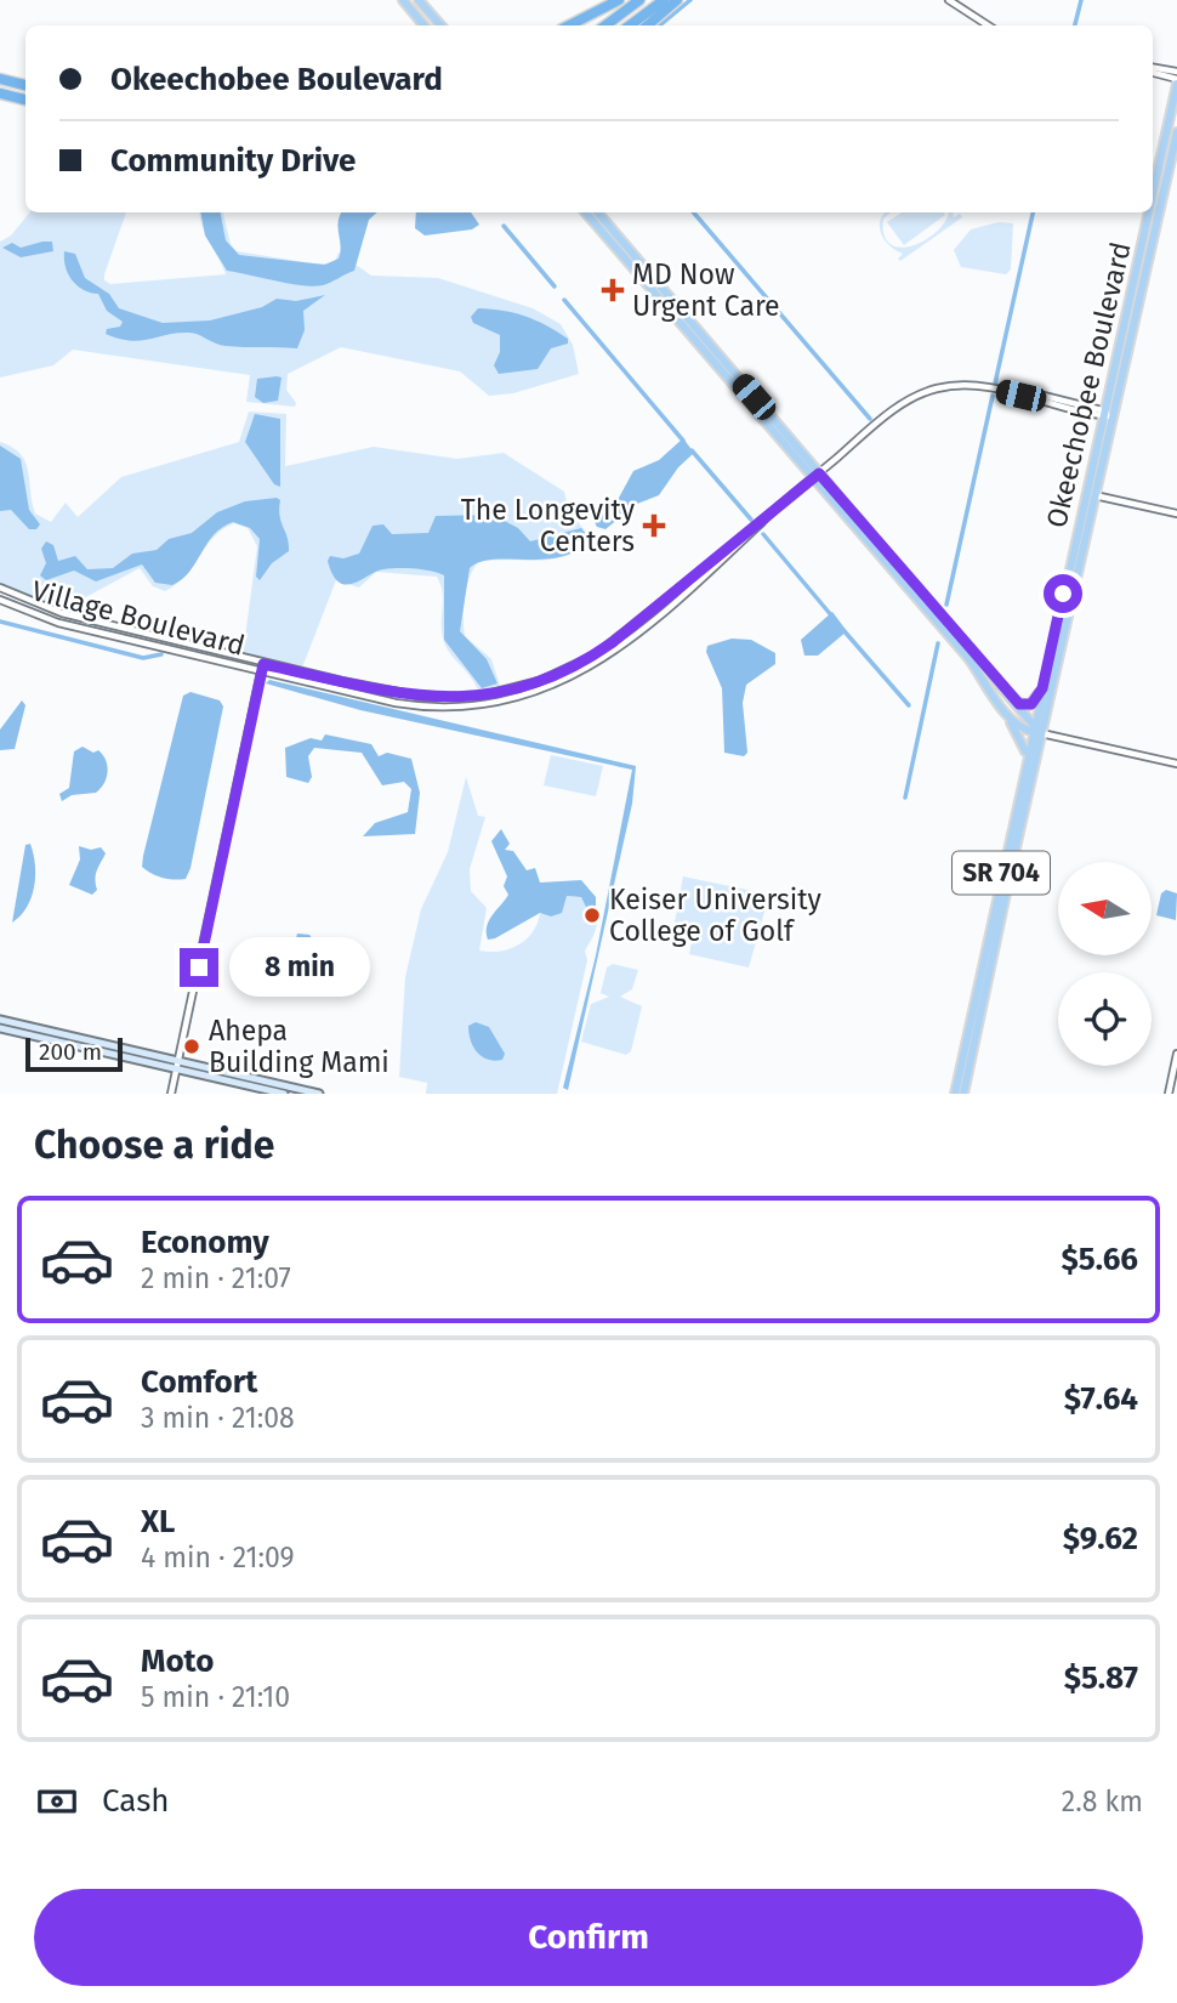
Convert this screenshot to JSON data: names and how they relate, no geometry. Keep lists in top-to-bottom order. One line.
{"streets":{"main road":["Okeechobee Boulevard","SR 704"],"street":["Village Boulevard"]},"places":{"health":["MD Now Urgent Care","The Longevity Centers"],"other":["Keiser University College of Golf","Ahepa Building Mami"]},"scale_bar":"200 m","north":"left","page":{"banner":["Okeechobee Boulevard","Community Drive"],"bubble":"8 min","scale":"200 m","heading":"Choose a ride","list":[{"name":"Economy","note":"2 min · 21:07","value":"$5.66"},{"name":"Comfort","note":"3 min · 21:08","value":"$7.64"},{"name":"XL","note":"4 min · 21:09","value":"$9.62"},{"name":"Moto","note":"5 min · 21:10","value":"$5.87"}],"pay":["Cash","2.8 km"],"buttons":"Confirm"}}
